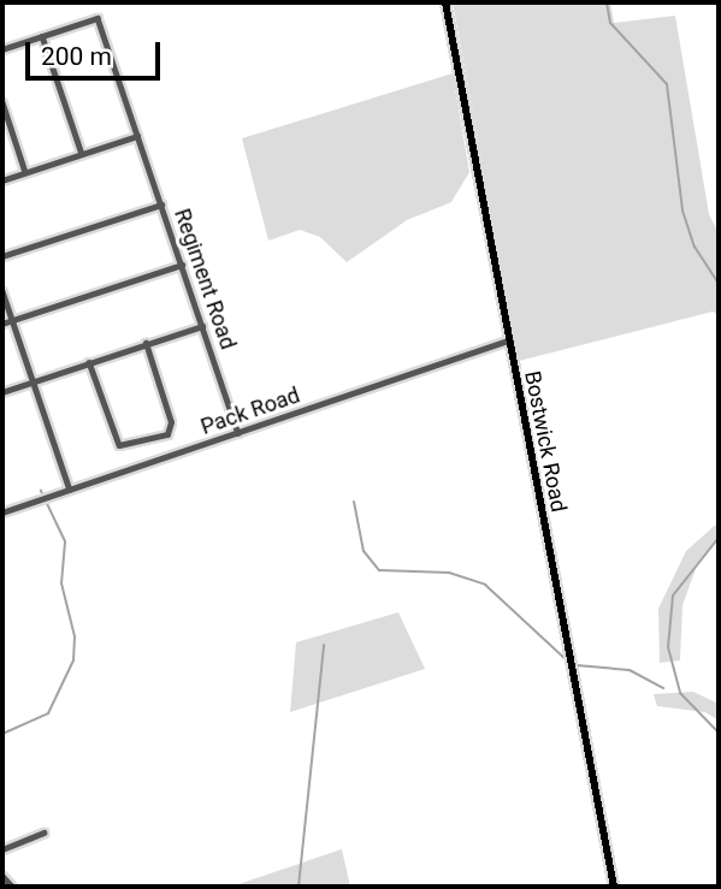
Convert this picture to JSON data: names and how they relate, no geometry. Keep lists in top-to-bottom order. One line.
{"streets":{"main road":["Bostwick Road"],"street":["Regiment Road","Pack Road"]},"crossings":[["Regiment Road","Pack Road"],["Pack Road","Bostwick Road"]],"scale_bar":"200 m"}
